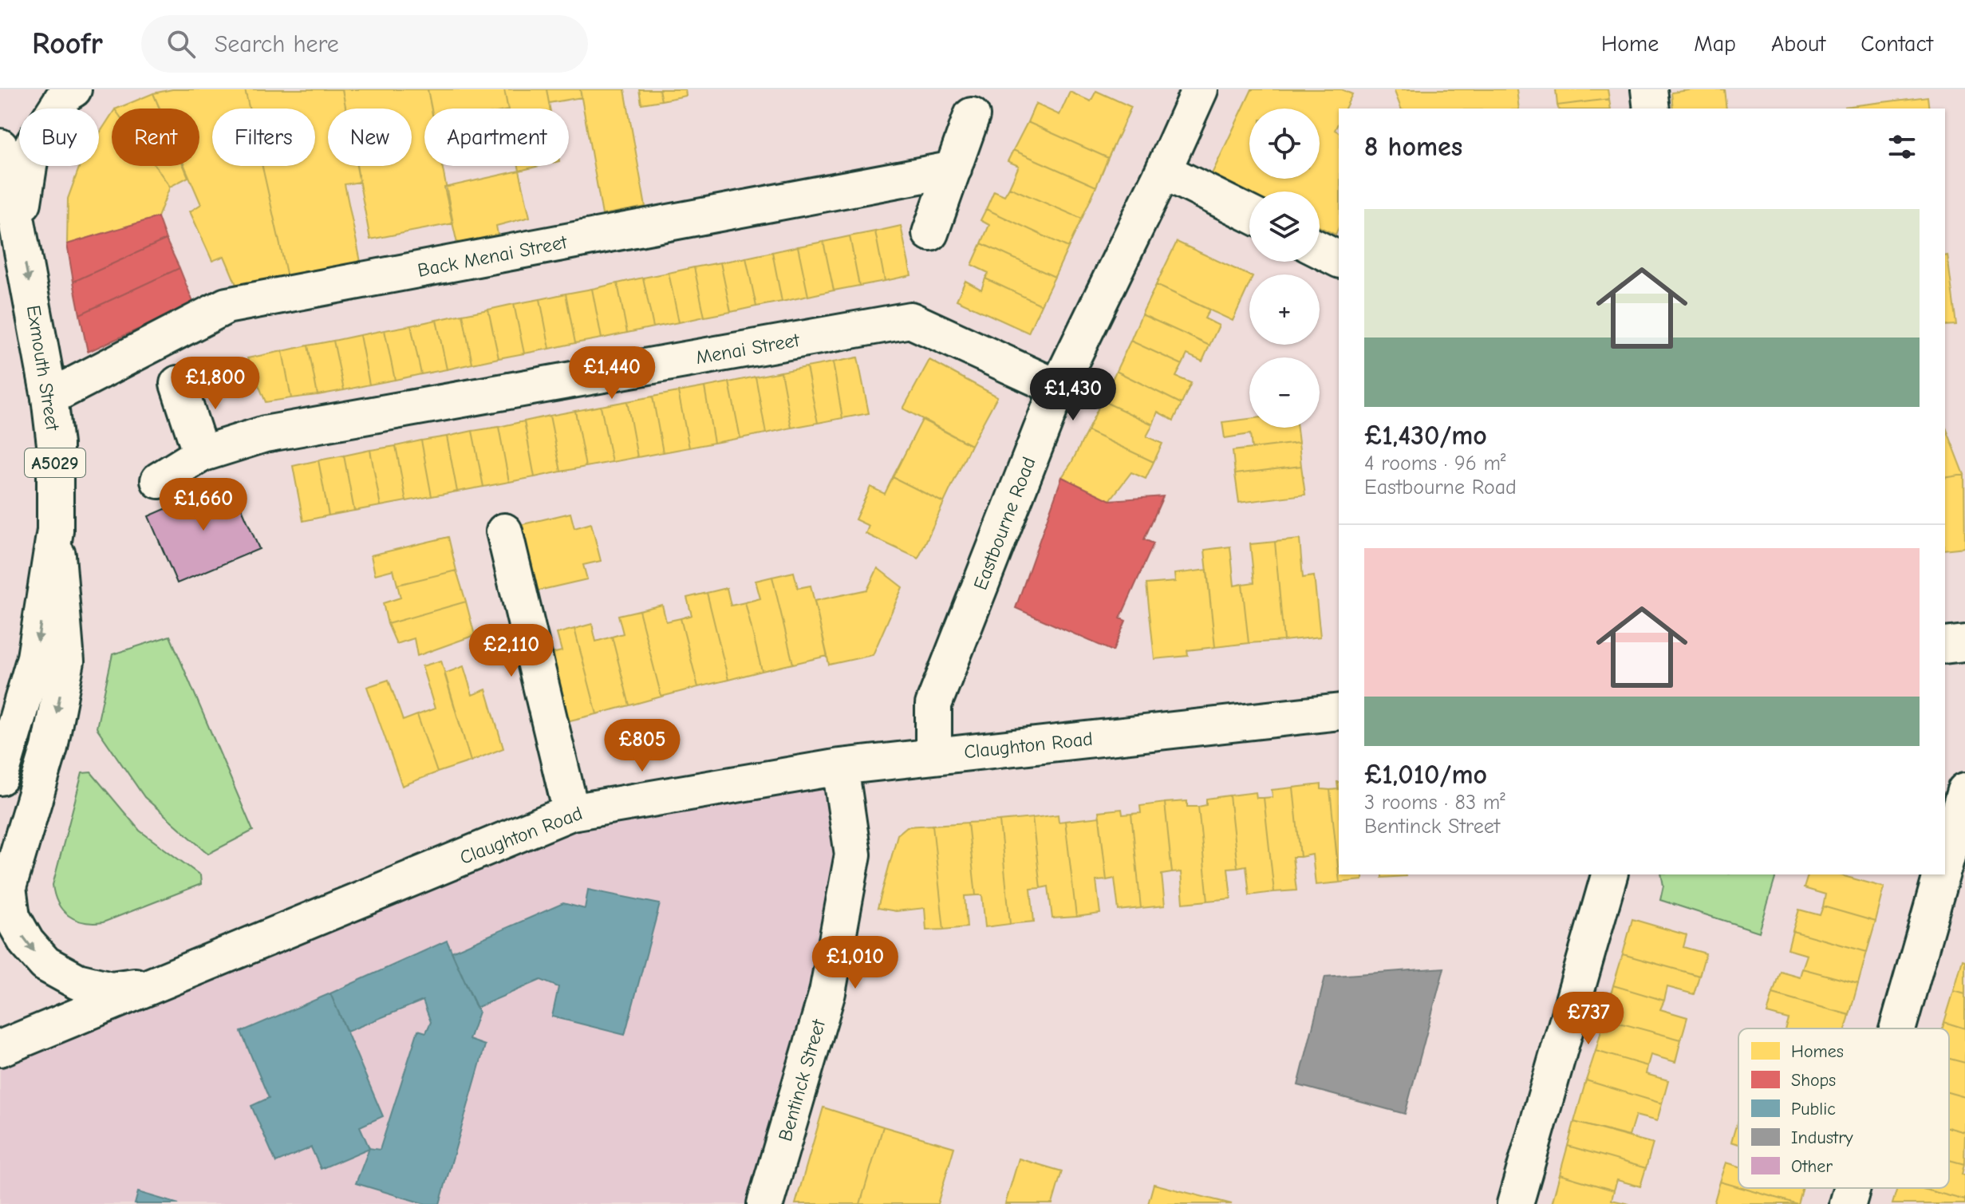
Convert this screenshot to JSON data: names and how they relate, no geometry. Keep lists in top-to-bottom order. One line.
{"streets":{"street":["Back Menai Street","Menai Street","Exmouth Street","A5029","Eastbourne Road","Claughton Road","Bentinck Street"]},"crossings":[["Back Menai Street","Exmouth Street"],["Menai Street","Eastbourne Road"],["Eastbourne Road","Claughton Road"],["Claughton Road","Bentinck Street"]],"one_way":["Exmouth Street"],"legend":["Homes","Shops","Public","Industry","Other"],"page":{"header":"Roofr","search":"Search here","nav":["Home","Map","About","Contact"],"map_buttons":["+","−"],"chip":["Buy","Rent","Filters","New","Apartment"],"heading":"8 homes","list":[{"name":"£1,430/mo","note":"4 rooms · 96 m² · Eastbourne Road"},{"name":"£1,010/mo","note":"3 rooms · 83 m² · Bentinck Street"}],"price":["£1,440","£1,800","£1,430","£1,660","£2,110","£805","£1,010","£737"]}}
